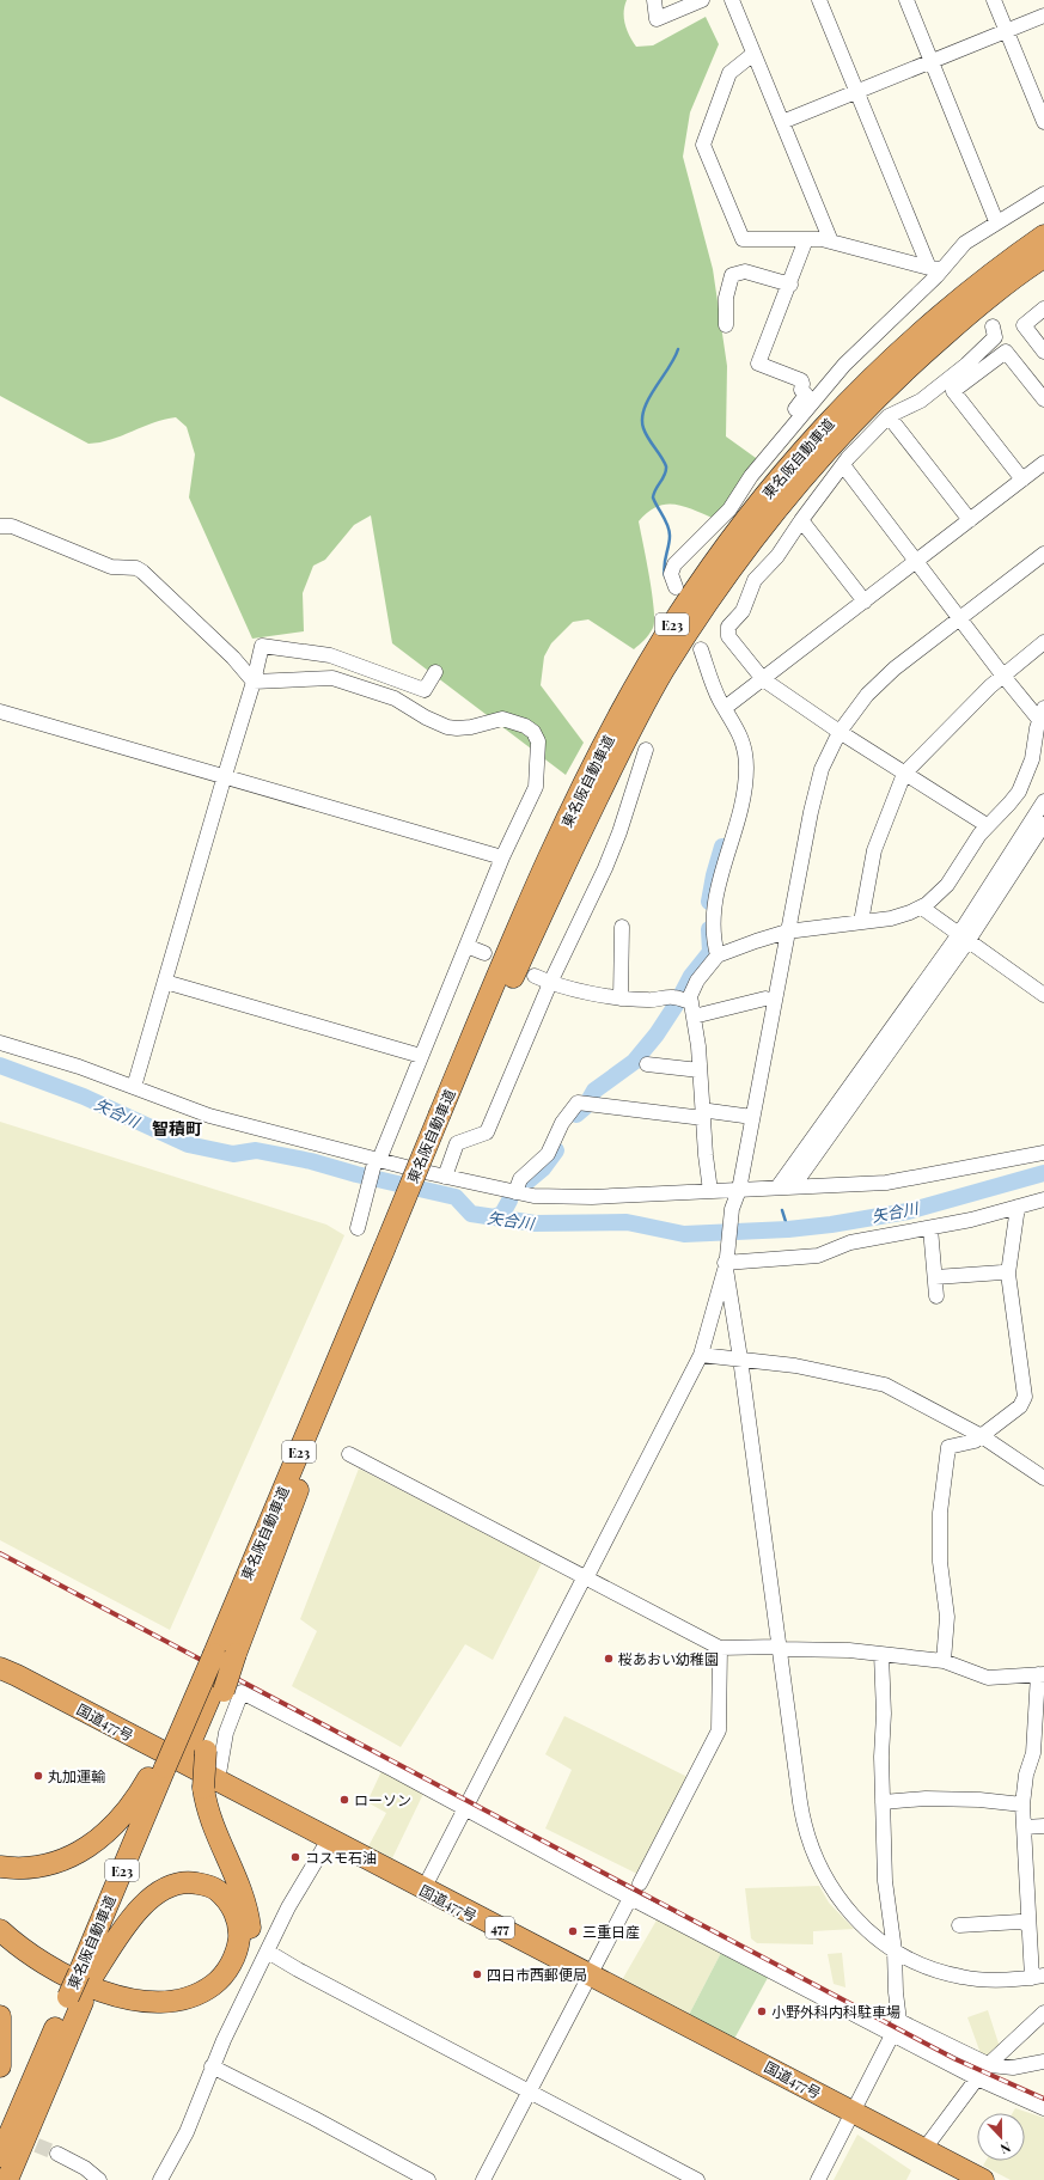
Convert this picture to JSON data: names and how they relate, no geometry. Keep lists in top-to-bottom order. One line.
{"streets":{"highway":["東名阪自動車道","E23","国道477号","477"]},"districts":["智積町"],"water":["矢合川"],"places":["桜あおい幼稚園","丸加運輸","ローソン","コスモ石油","三重日産","四日市西郵便局","小野外科内科駐車場"],"north":"bottom"}
